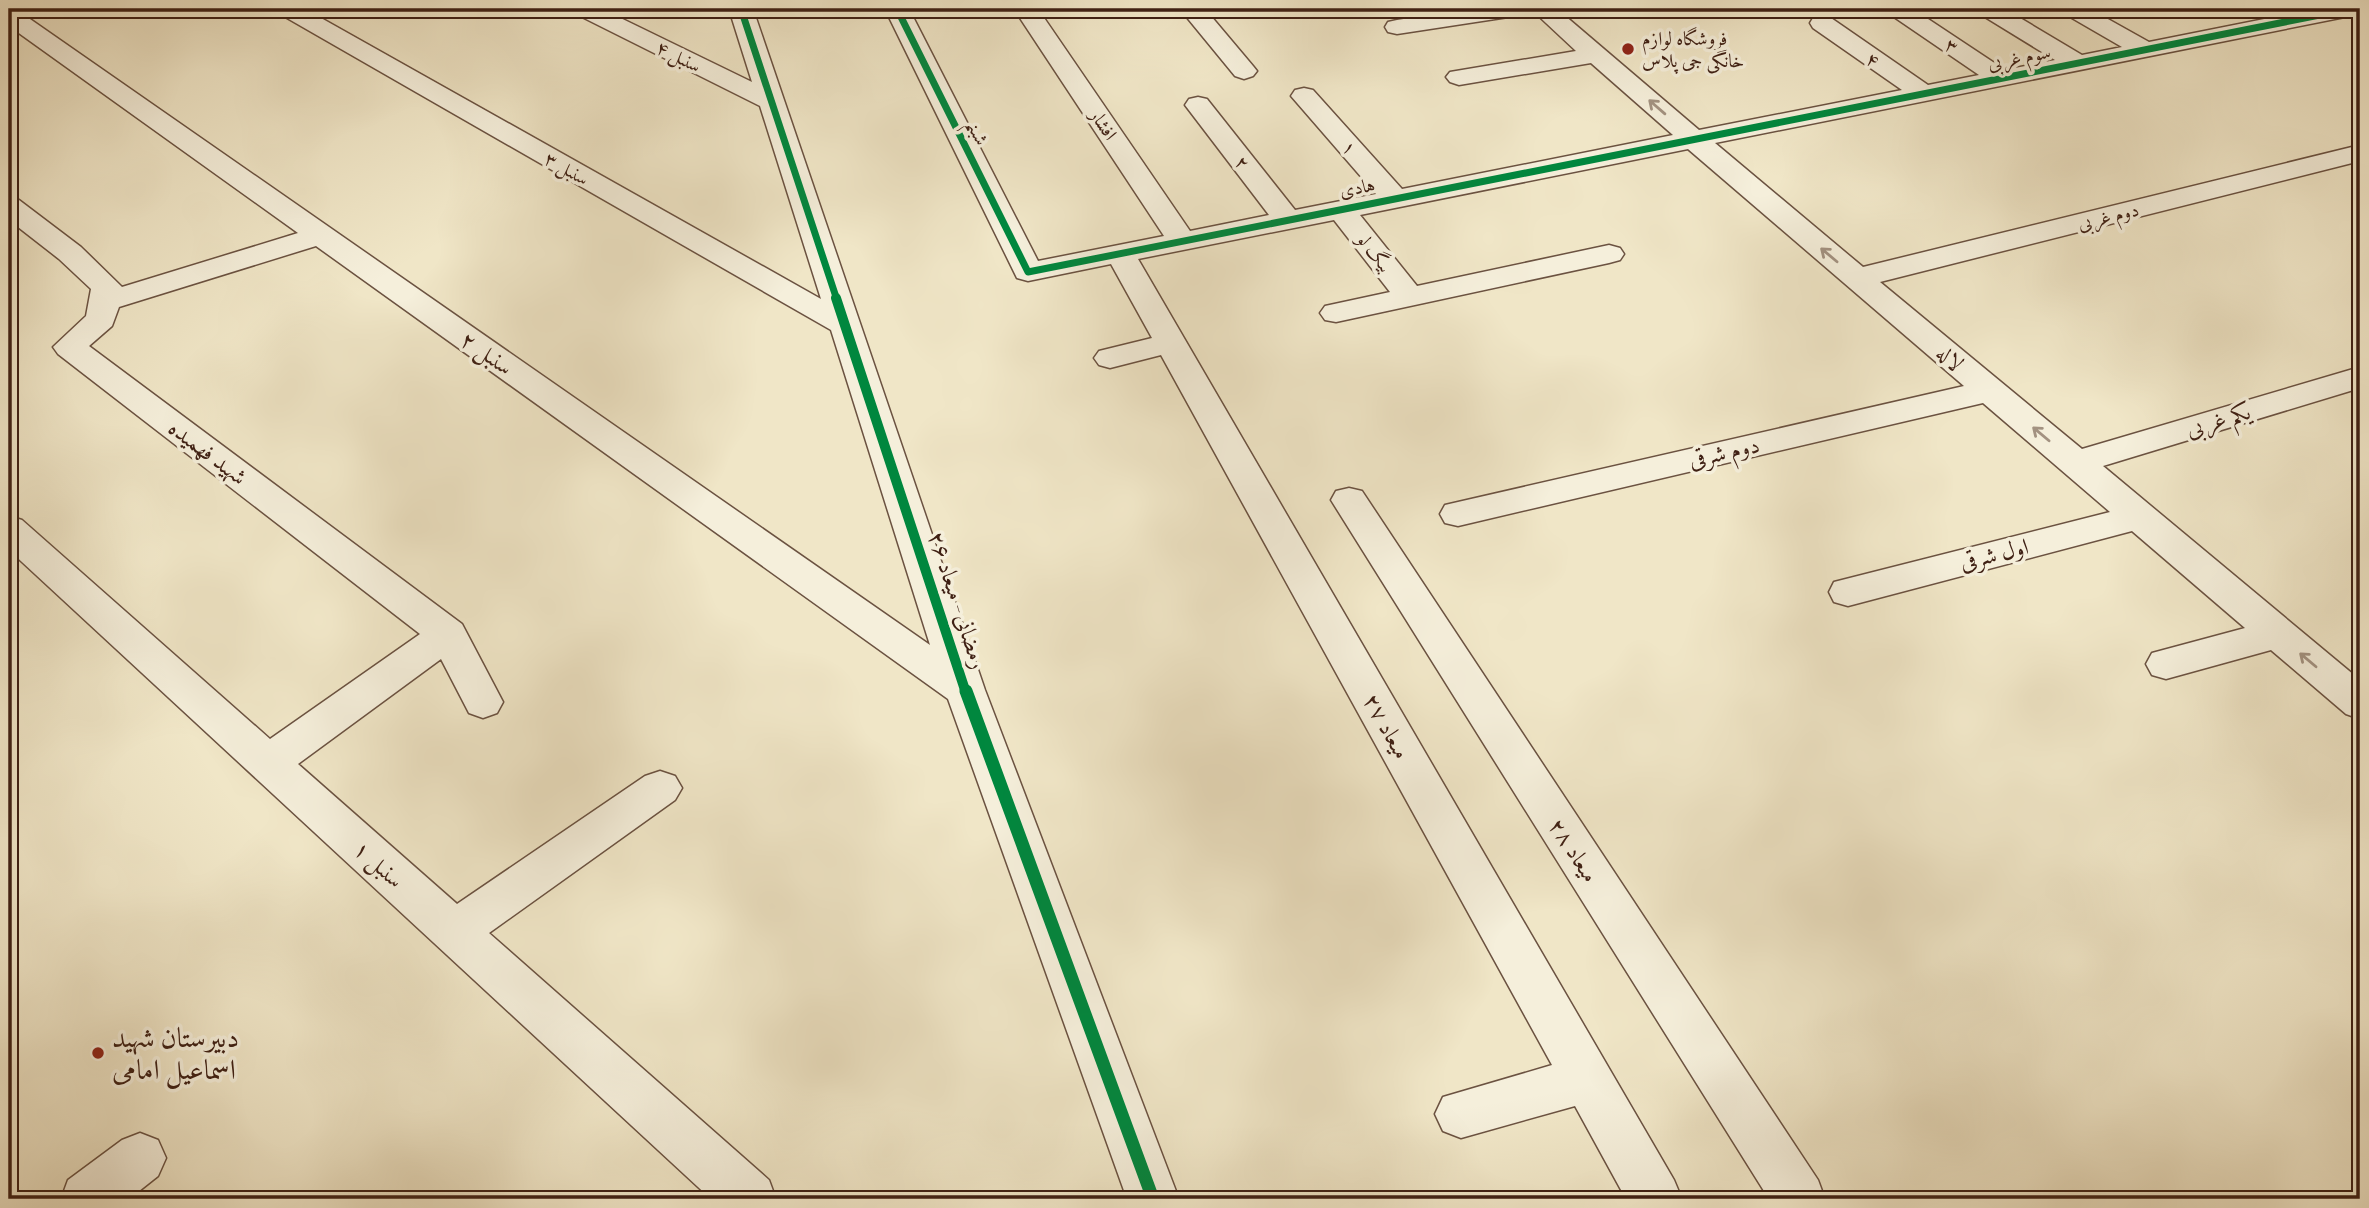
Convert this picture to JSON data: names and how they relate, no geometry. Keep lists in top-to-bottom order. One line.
{"streets":{"street":["۳","سنبل ۴","سوم غربی","۴","افشار","شبنم","۱","۲","سنبل ۳","هادی","دوم غربی","بیگ لو","سنبل ۲","لاله","یکم غربی","شهید فهمیده","دوم شرقی","اول شرقی","رمضانی - میعاد ۲۶","میعاد ۲۷","میعاد ۲۸","سنبل ۱"]},"crossings":[["۳","سوم غربی"],["سنبل ۴","رمضانی - میعاد ۲۶"],["سوم غربی","۴"],["سوم غربی","هادی"],["سوم غربی","لاله"],["افشار","هادی"],["شبنم","هادی"],["۱","هادی"],["۲","هادی"],["سنبل ۳","رمضانی - میعاد ۲۶"],["هادی","بیگ لو"],["هادی","لاله"],["هادی","میعاد ۲۷"],["دوم غربی","لاله"],["سنبل ۲","رمضانی - میعاد ۲۶"],["لاله","یکم غربی"],["لاله","دوم شرقی"],["لاله","اول شرقی"]],"one_way":["لاله"],"places":["فروشگاه لوازم خانگی جی پلاس","دبیرستان شهید اسماعیل امامی"]}
